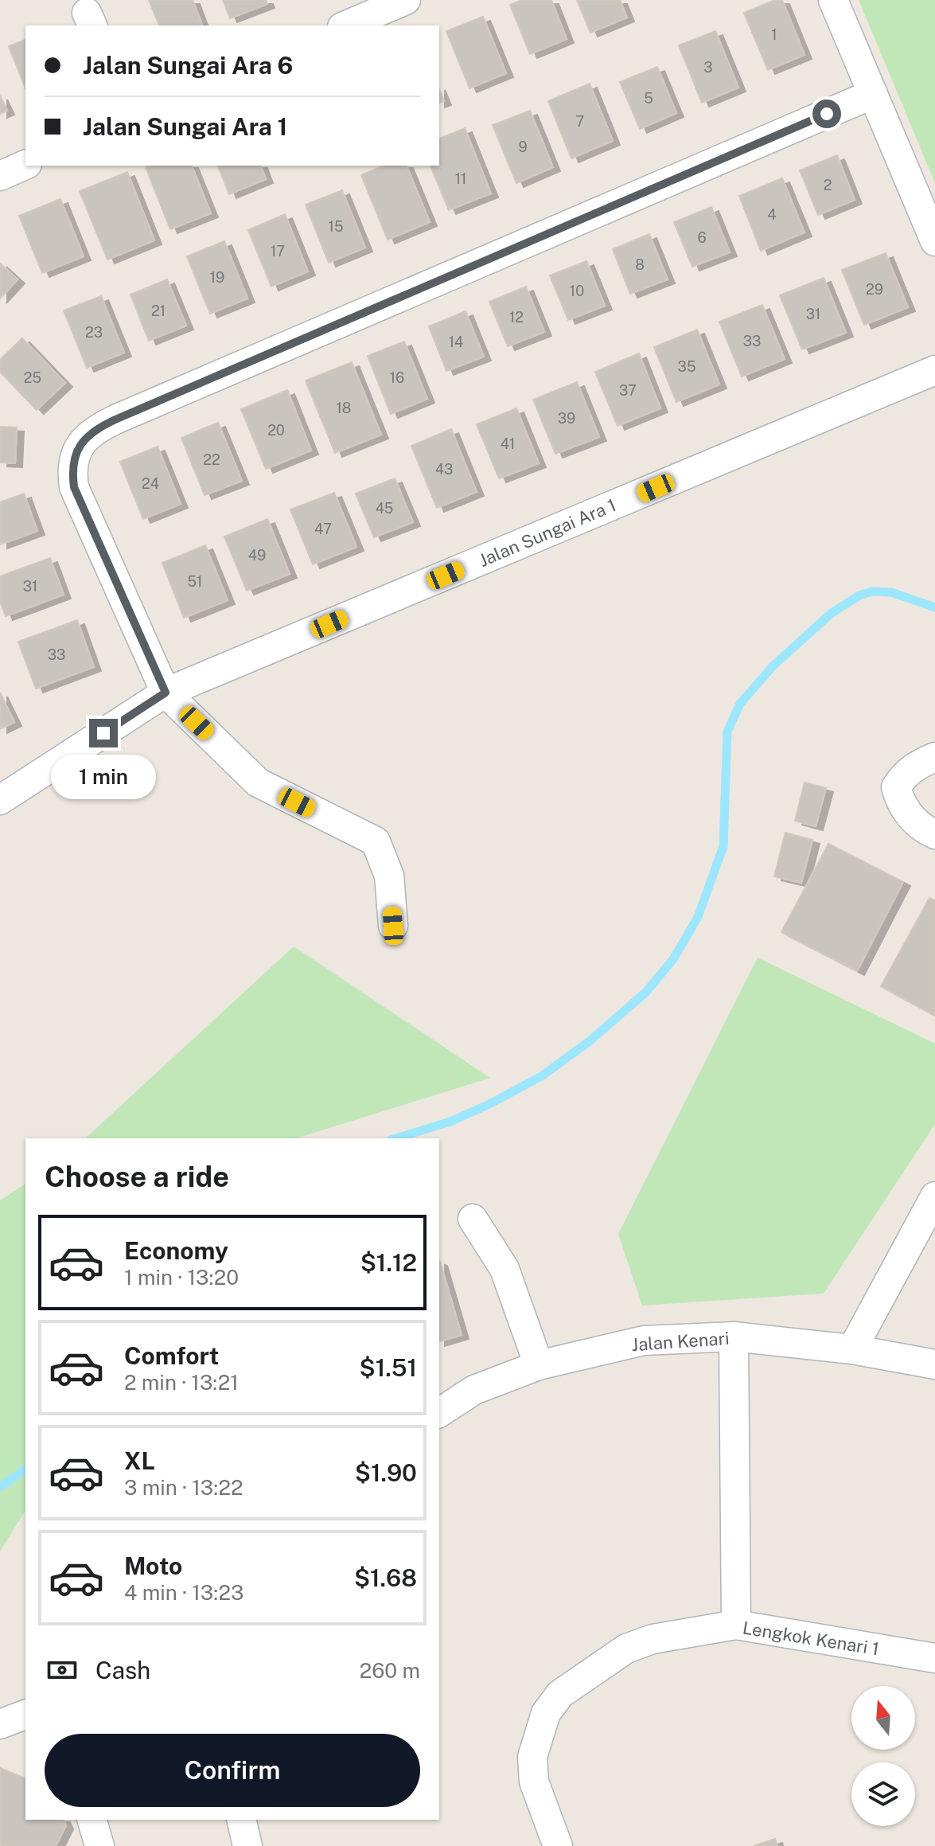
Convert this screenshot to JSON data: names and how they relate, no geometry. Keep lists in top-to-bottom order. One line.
{"streets":{"street":["Jalan Sungai Ara 1","Jalan Kenari","Lengkok Kenari 1"]},"house_numbers":["1","3","5","7","9","11","2","4","15","6","17","8","19","29","10","21","31","12","23","33","14","35","25","16","37","18","39","20","41","22","43","24","45","47","49","51","31","33"],"north":"top","page":{"banner":["Jalan Sungai Ara 6","Jalan Sungai Ara 1"],"bubble":"1 min","heading":"Choose a ride","list":[{"name":"Economy","note":"1 min · 13:20","value":"$1.12"},{"name":"Comfort","note":"2 min · 13:21","value":"$1.51"},{"name":"XL","note":"3 min · 13:22","value":"$1.90"},{"name":"Moto","note":"4 min · 13:23","value":"$1.68"}],"pay":["Cash","260 m"],"buttons":"Confirm"}}
